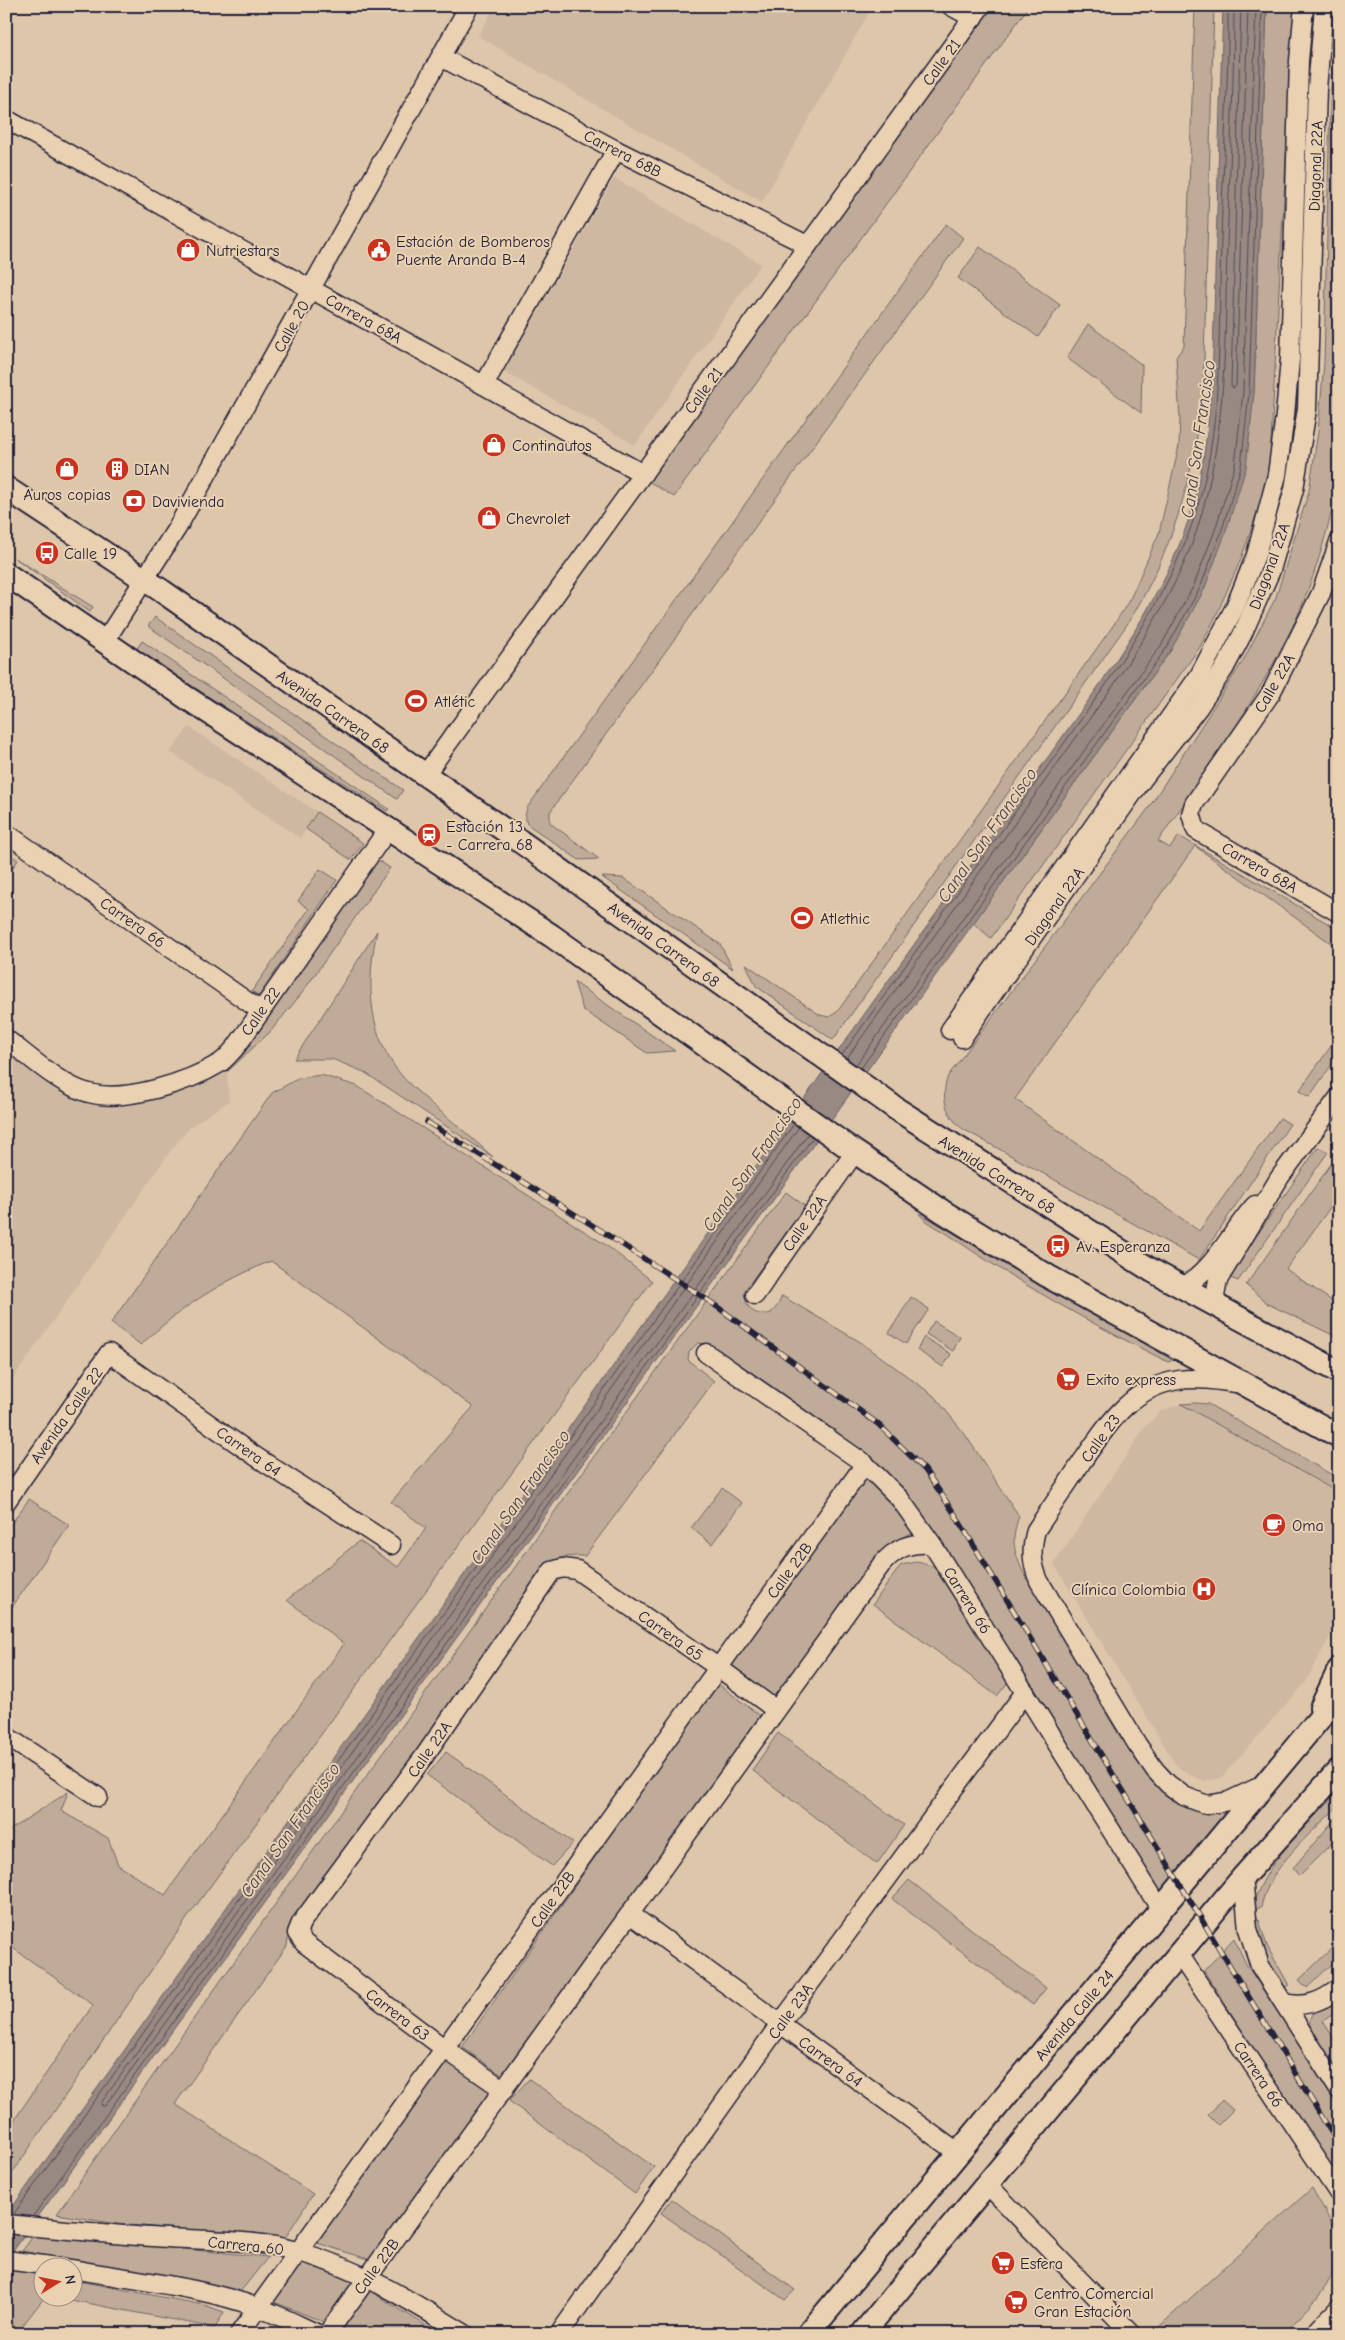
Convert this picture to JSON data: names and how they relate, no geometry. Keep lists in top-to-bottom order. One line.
{"streets":{"main road":["Avenida Carrera 68","Avenida Calle 24"],"street":["Calle 21","Carrera 68B","Diagonal 22A","Carrera 68A","Calle 20","Calle 22A","Carrera 66","Calle 22","Avenida Calle 22","Calle 23","Carrera 64","Calle 22B","Carrera 65","Calle 23A","Carrera 63","Carrera 60"]},"crossings":[["Calle 21","Carrera 68B"],["Calle 21","Carrera 68A"],["Calle 21","Avenida Carrera 68"],["Carrera 68B","Calle 20"],["Carrera 68A","Calle 20"],["Carrera 68A","Calle 22A"],["Calle 20","Avenida Carrera 68"],["Calle 22A","Carrera 65"],["Calle 22A","Carrera 63"],["Carrera 66","Calle 22"],["Carrera 66","Calle 22B"],["Carrera 66","Calle 23A"],["Carrera 66","Avenida Calle 24"],["Avenida Calle 22","Carrera 64"],["Calle 23","Avenida Calle 24"],["Carrera 64","Calle 22B"],["Carrera 64","Calle 23A"],["Carrera 64","Avenida Calle 24"],["Calle 22B","Carrera 65"],["Calle 22B","Carrera 63"],["Calle 22B","Carrera 60"]],"water":["Canal San Francisco"],"places":{"shop":["Nutriestars","Continautos","Auros copias","Chevrolet"],"public building":["Estación de Bomberos Puente Aranda B-4"],"building":["DIAN"],"bank":["Davivienda"],"bus stop":["Calle 19","Av. Esperanza"],"sports":["Atlétic","Atlethic"],"station":["Estación 13 - Carrera 68"],"supermarket":["Exito express","Esfera","Centro Comercial Gran Estación"],"cafe":["Oma"],"hospital":["Clínica Colombia"]},"north":"right"}
